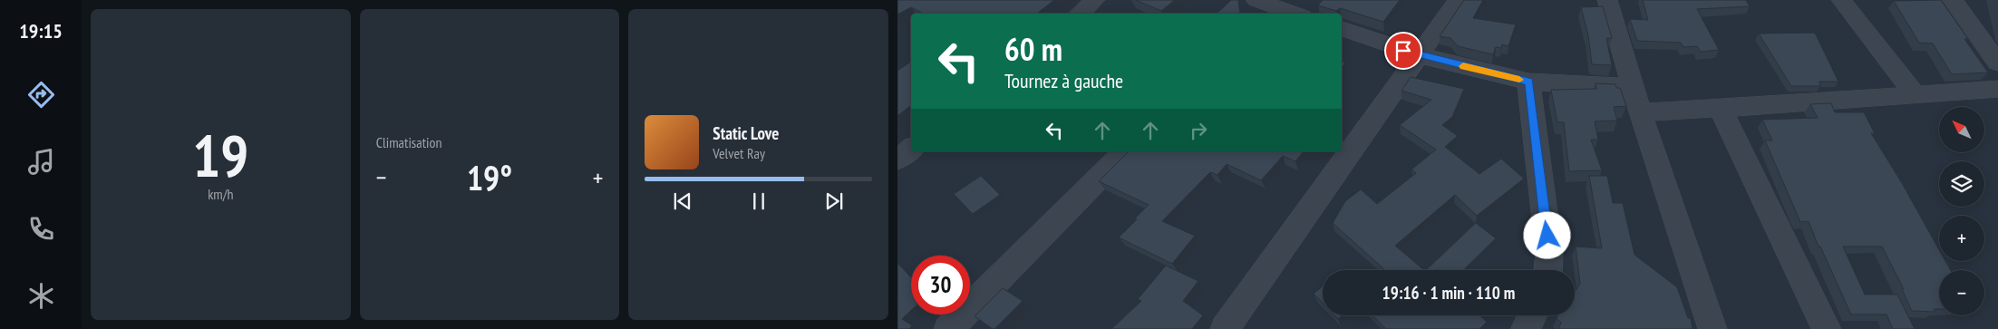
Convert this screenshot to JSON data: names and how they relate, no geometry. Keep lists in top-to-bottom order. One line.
{"north":"top left","page":{"tabs":"19:15","tile":[["19","km/h"],"Climatisation"],"turn":["60 m","Tournez à gauche"],"map_buttons":["+","−"],"song":["Static Love","Velvet Ray"],"heat":["−","19°","+"],"limit":"30","trip":"19:16 · 1 min · 110 m"}}
